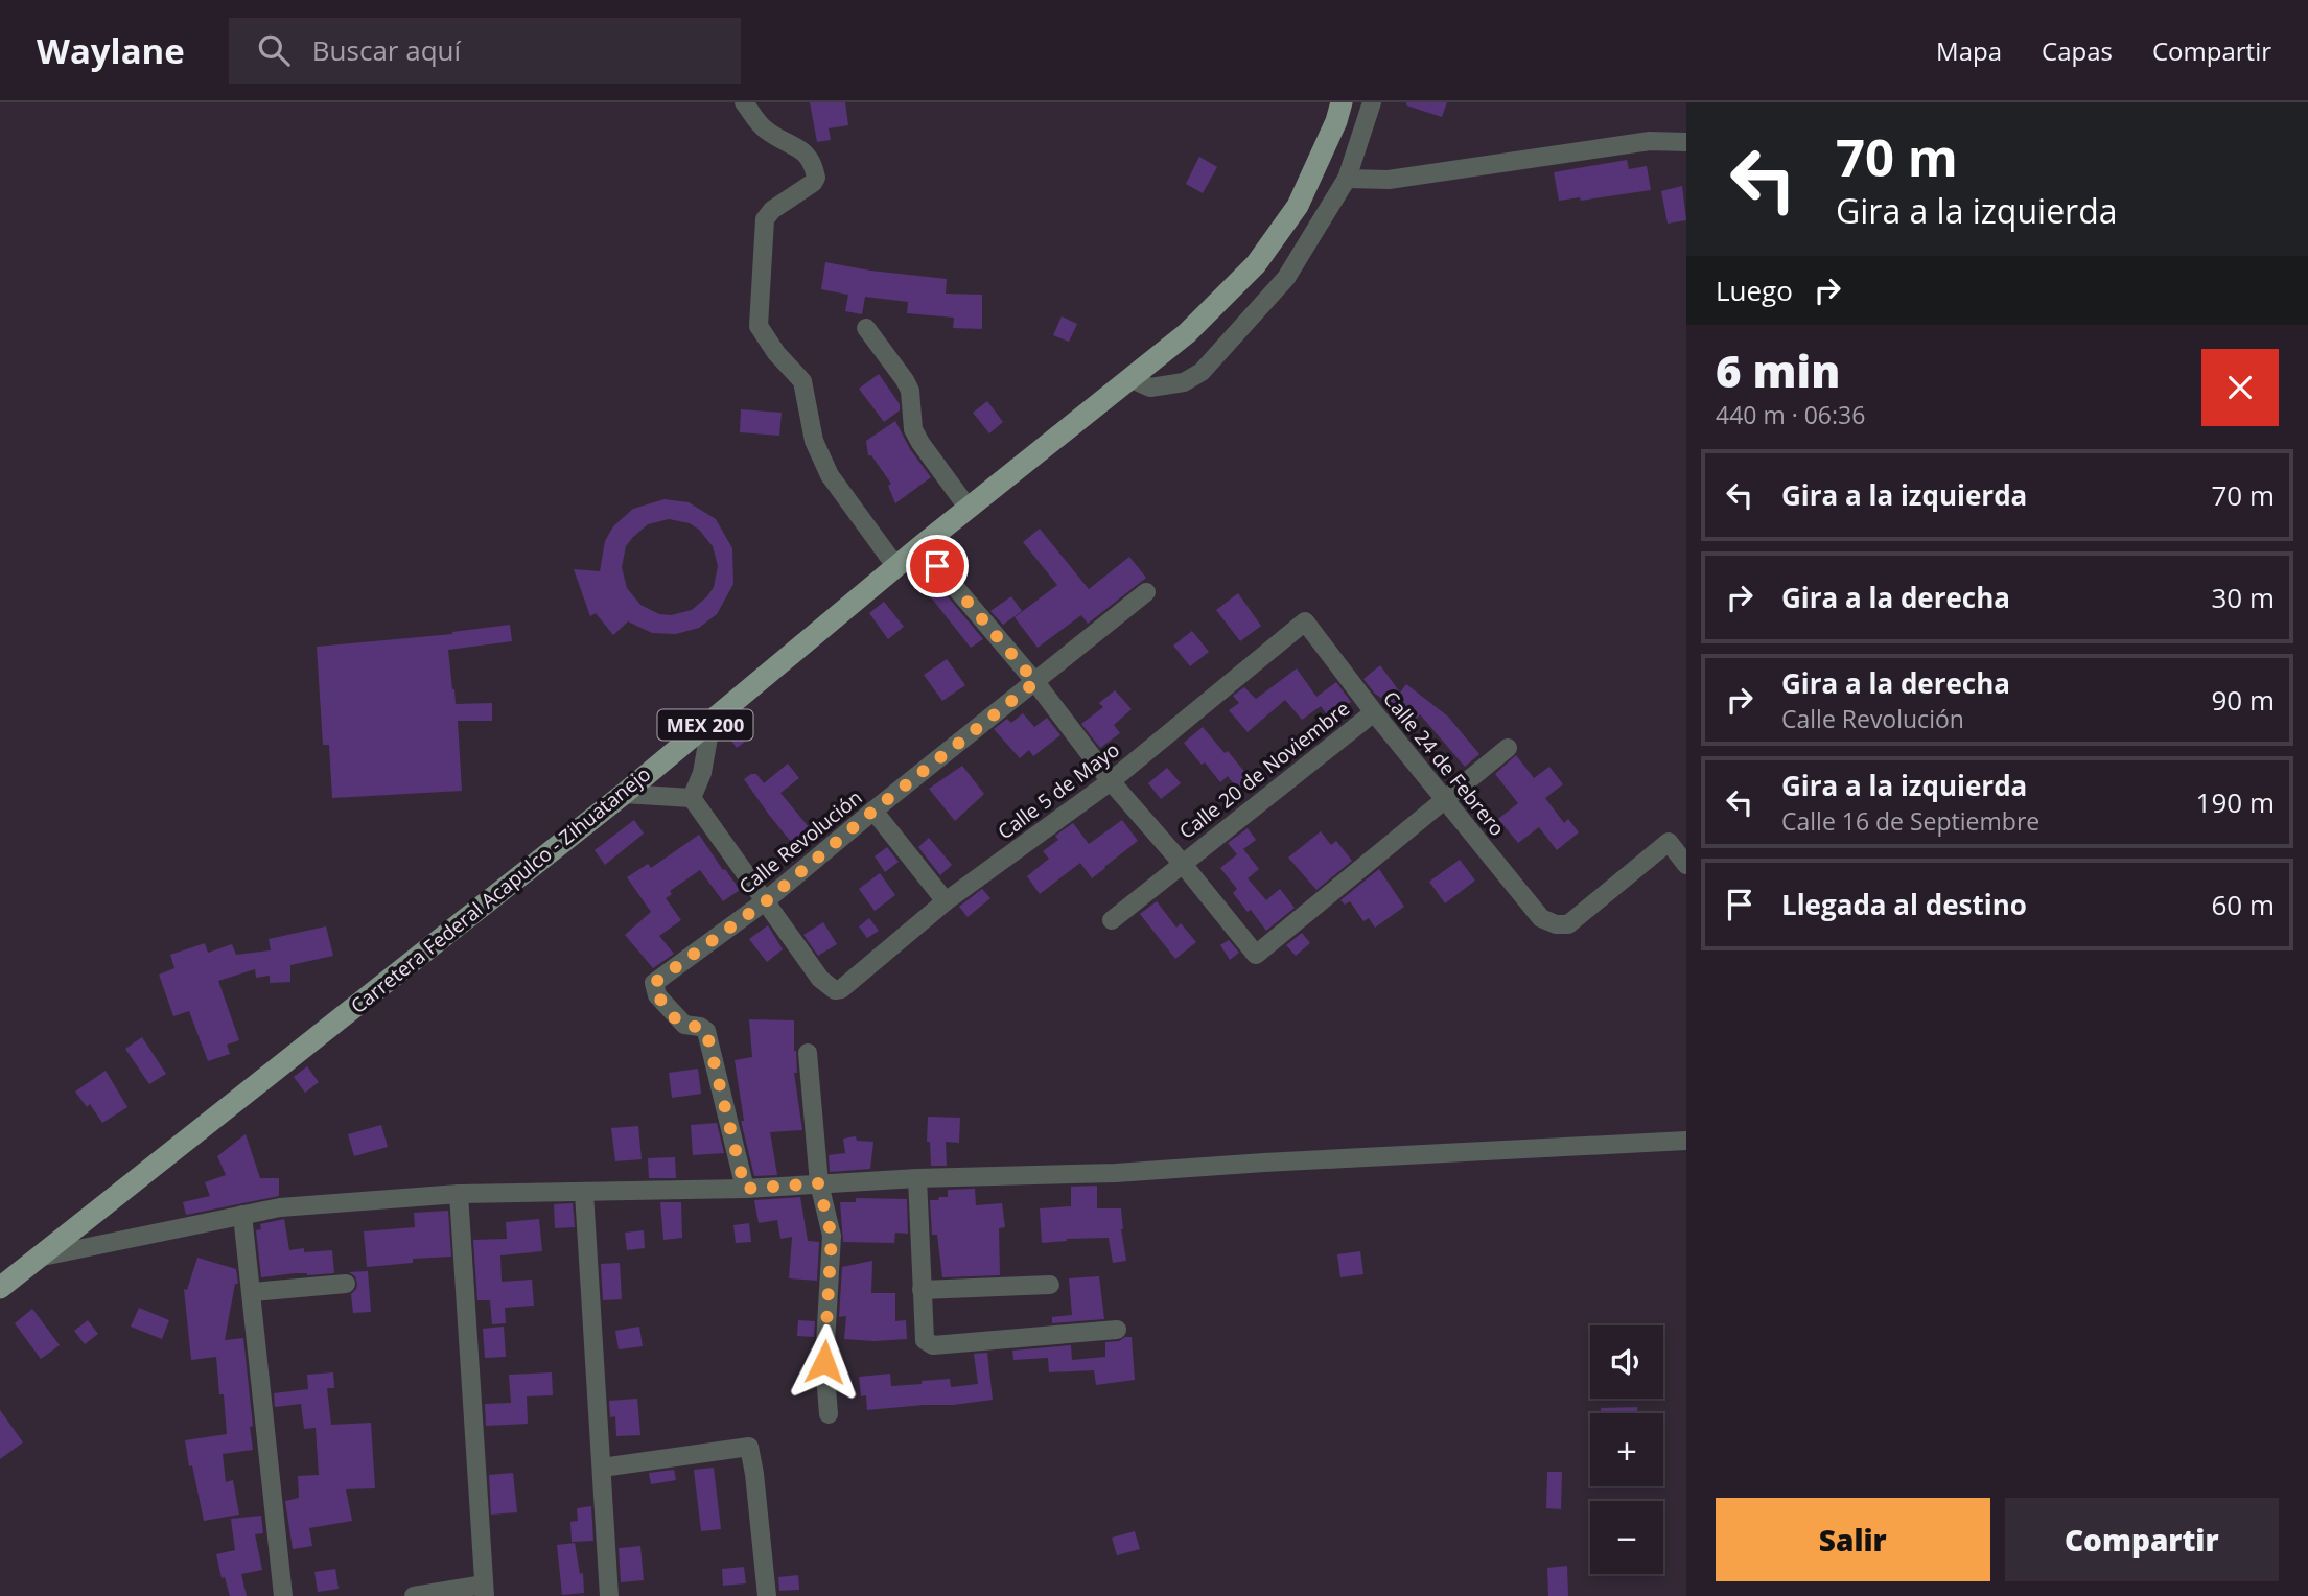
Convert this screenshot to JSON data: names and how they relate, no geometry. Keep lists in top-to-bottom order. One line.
{"streets":{"main road":["MEX 200","Carretera Federal Acapulco - Zihuatanejo"],"street":["Calle 24 de Febrero","Calle 20 de Noviembre","Calle 5 de Mayo","Calle Revolución"]},"crossings":[["Calle 24 de Febrero","Calle 20 de Noviembre"],["Calle 24 de Febrero","Calle 5 de Mayo"],["Calle 5 de Mayo","Calle Revolución"]],"page":{"header":"Waylane","search":"Buscar aquí","nav":["Mapa","Capas","Compartir"],"turn":["70 m","Gira a la izquierda"],"then":"Luego","heading":["6 min","440 m · 06:36"],"list":[{"name":"Gira a la izquierda","value":"70 m"},{"name":"Gira a la derecha","value":"30 m"},{"name":"Gira a la derecha","note":"Calle Revolución","value":"90 m"},{"name":"Gira a la izquierda","note":"Calle 16 de Septiembre","value":"190 m"},{"name":"Llegada al destino","value":"60 m"}],"map_buttons":["+","−"],"buttons":["Salir","Compartir"]}}
